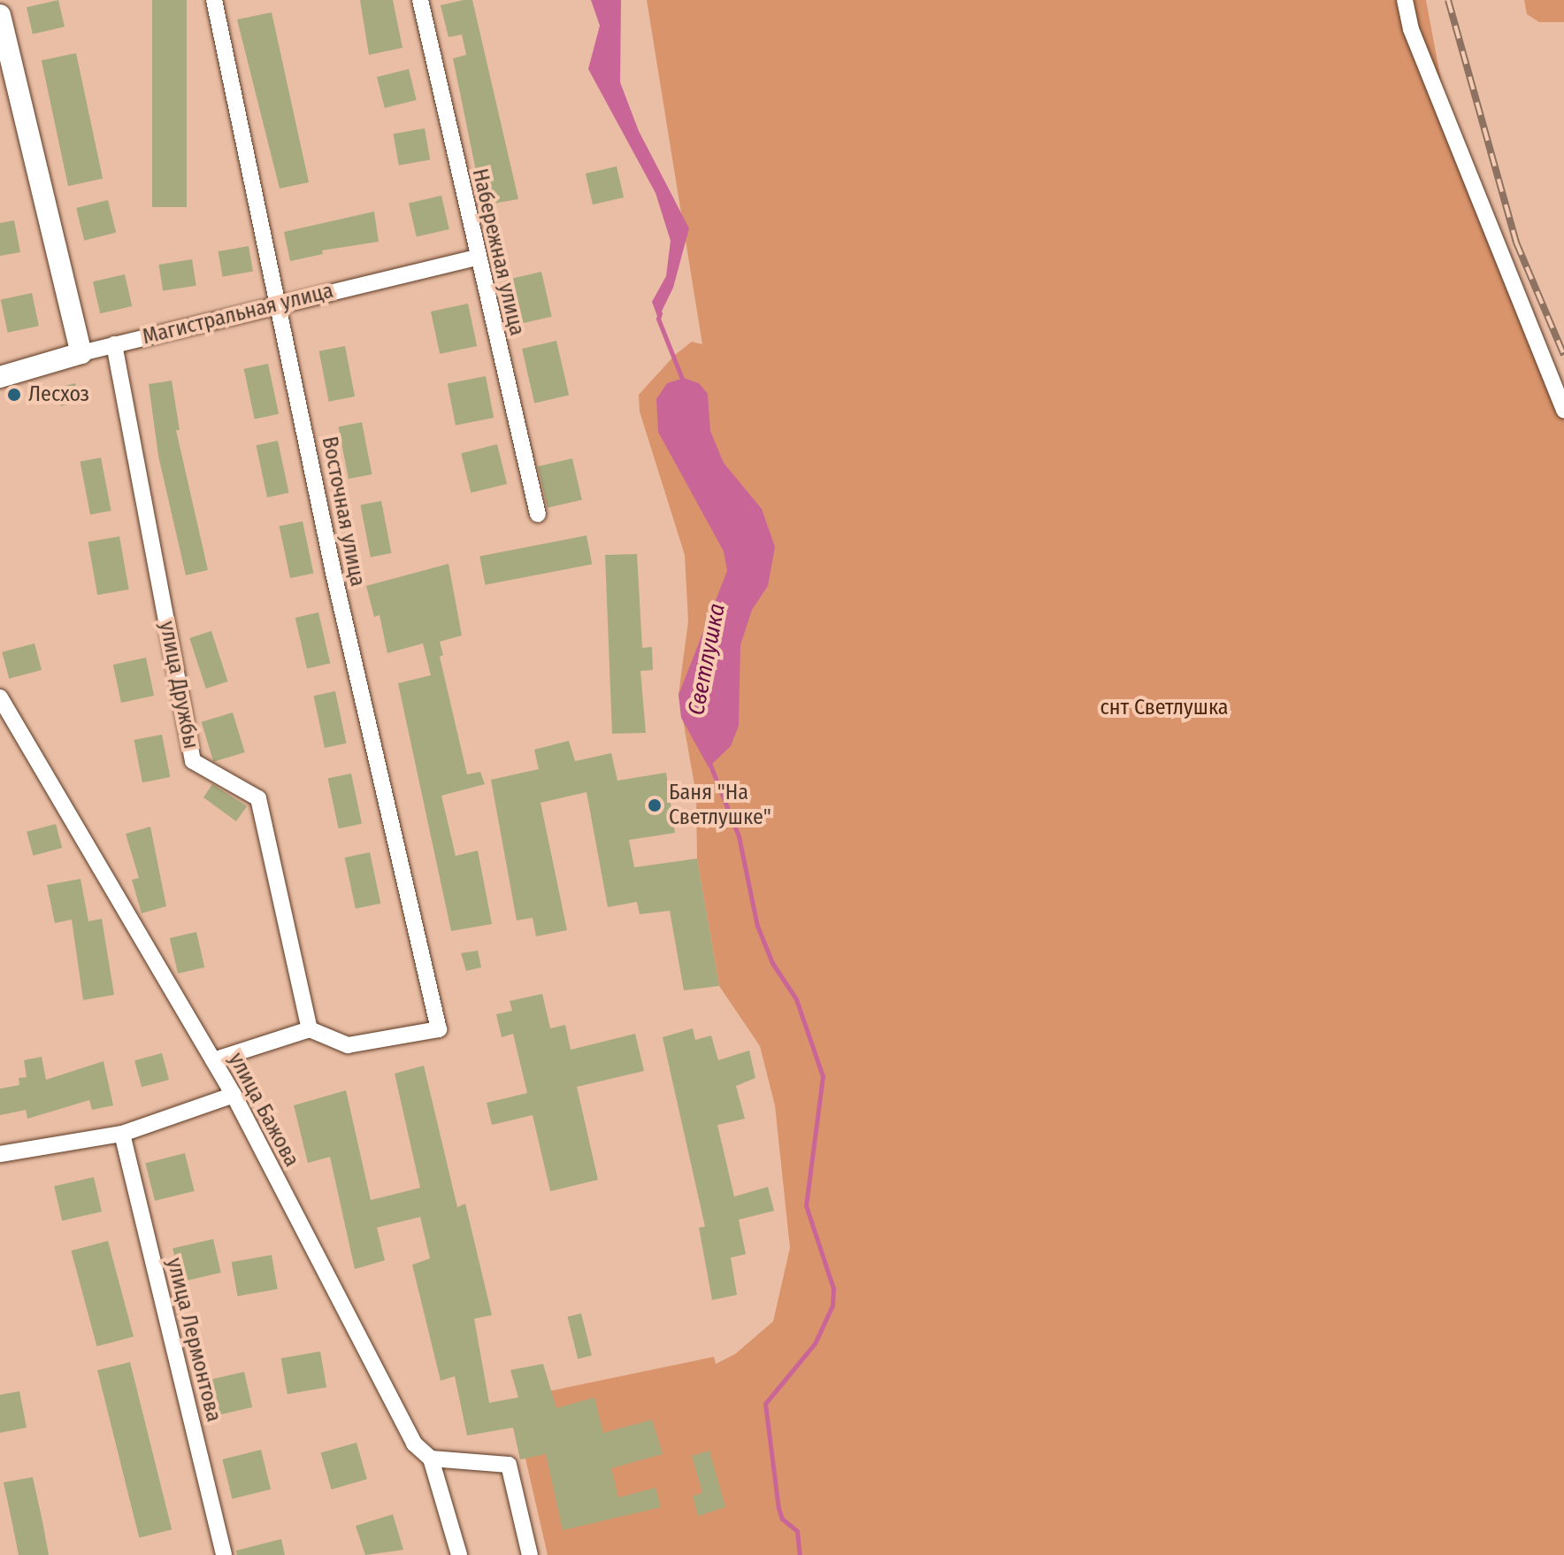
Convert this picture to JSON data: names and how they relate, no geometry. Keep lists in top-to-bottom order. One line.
{"streets":{"street":["Набережная улица","Магистральная улица","Восточная улица","улица Дружбы","улица Бажова","улица Лермонтова"]},"crossings":[["Набережная улица","Магистральная улица"],["Магистральная улица","Восточная улица"],["Магистральная улица","улица Дружбы"],["Восточная улица","улица Дружбы"]],"water":["Светлушка"],"parks":["снт Светлушка"],"places":["Лесхоз","Баня \"На Светлушке\""]}
